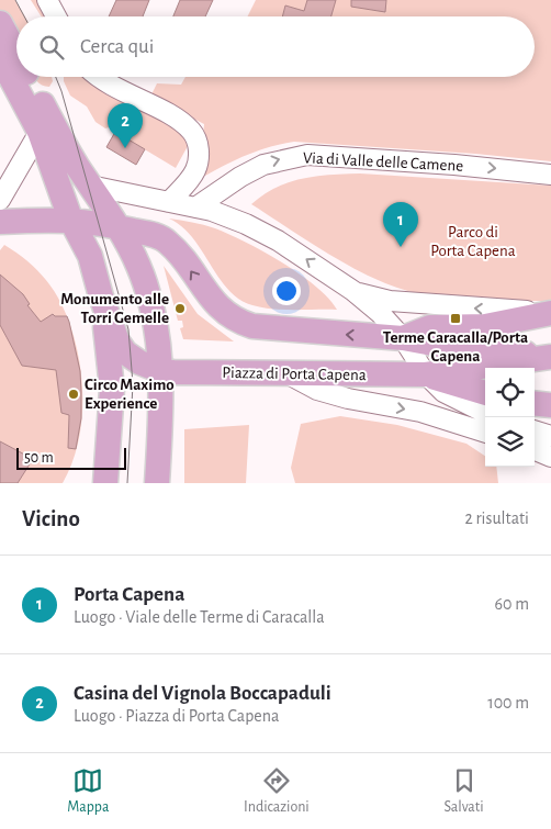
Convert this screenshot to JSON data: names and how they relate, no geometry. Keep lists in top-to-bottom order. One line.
{"streets":{"main road":["Piazza di Porta Capena"],"street":["Via di Valle delle Camene"]},"parks":["Parco di Porta Capena"],"places":{"other":["Monumento alle Torri Gemelle","Circo Maximo Experience"],"transit":["Terme Caracalla/Porta Capena"]},"scale_bar":"50 m","page":{"search":"Cerca qui","pins":["2","1"],"scale":"50 m","heading":["Vicino","2 risultati"],"list":[{"mark":"1","name":"Porta Capena","note":"Luogo · Viale delle Terme di Caracalla","value":"60 m"},{"mark":"2","name":"Casina del Vignola Boccapaduli","note":"Luogo · Piazza di Porta Capena","value":"100 m"}],"nav":["Mappa","Indicazioni","Salvati"]}}
